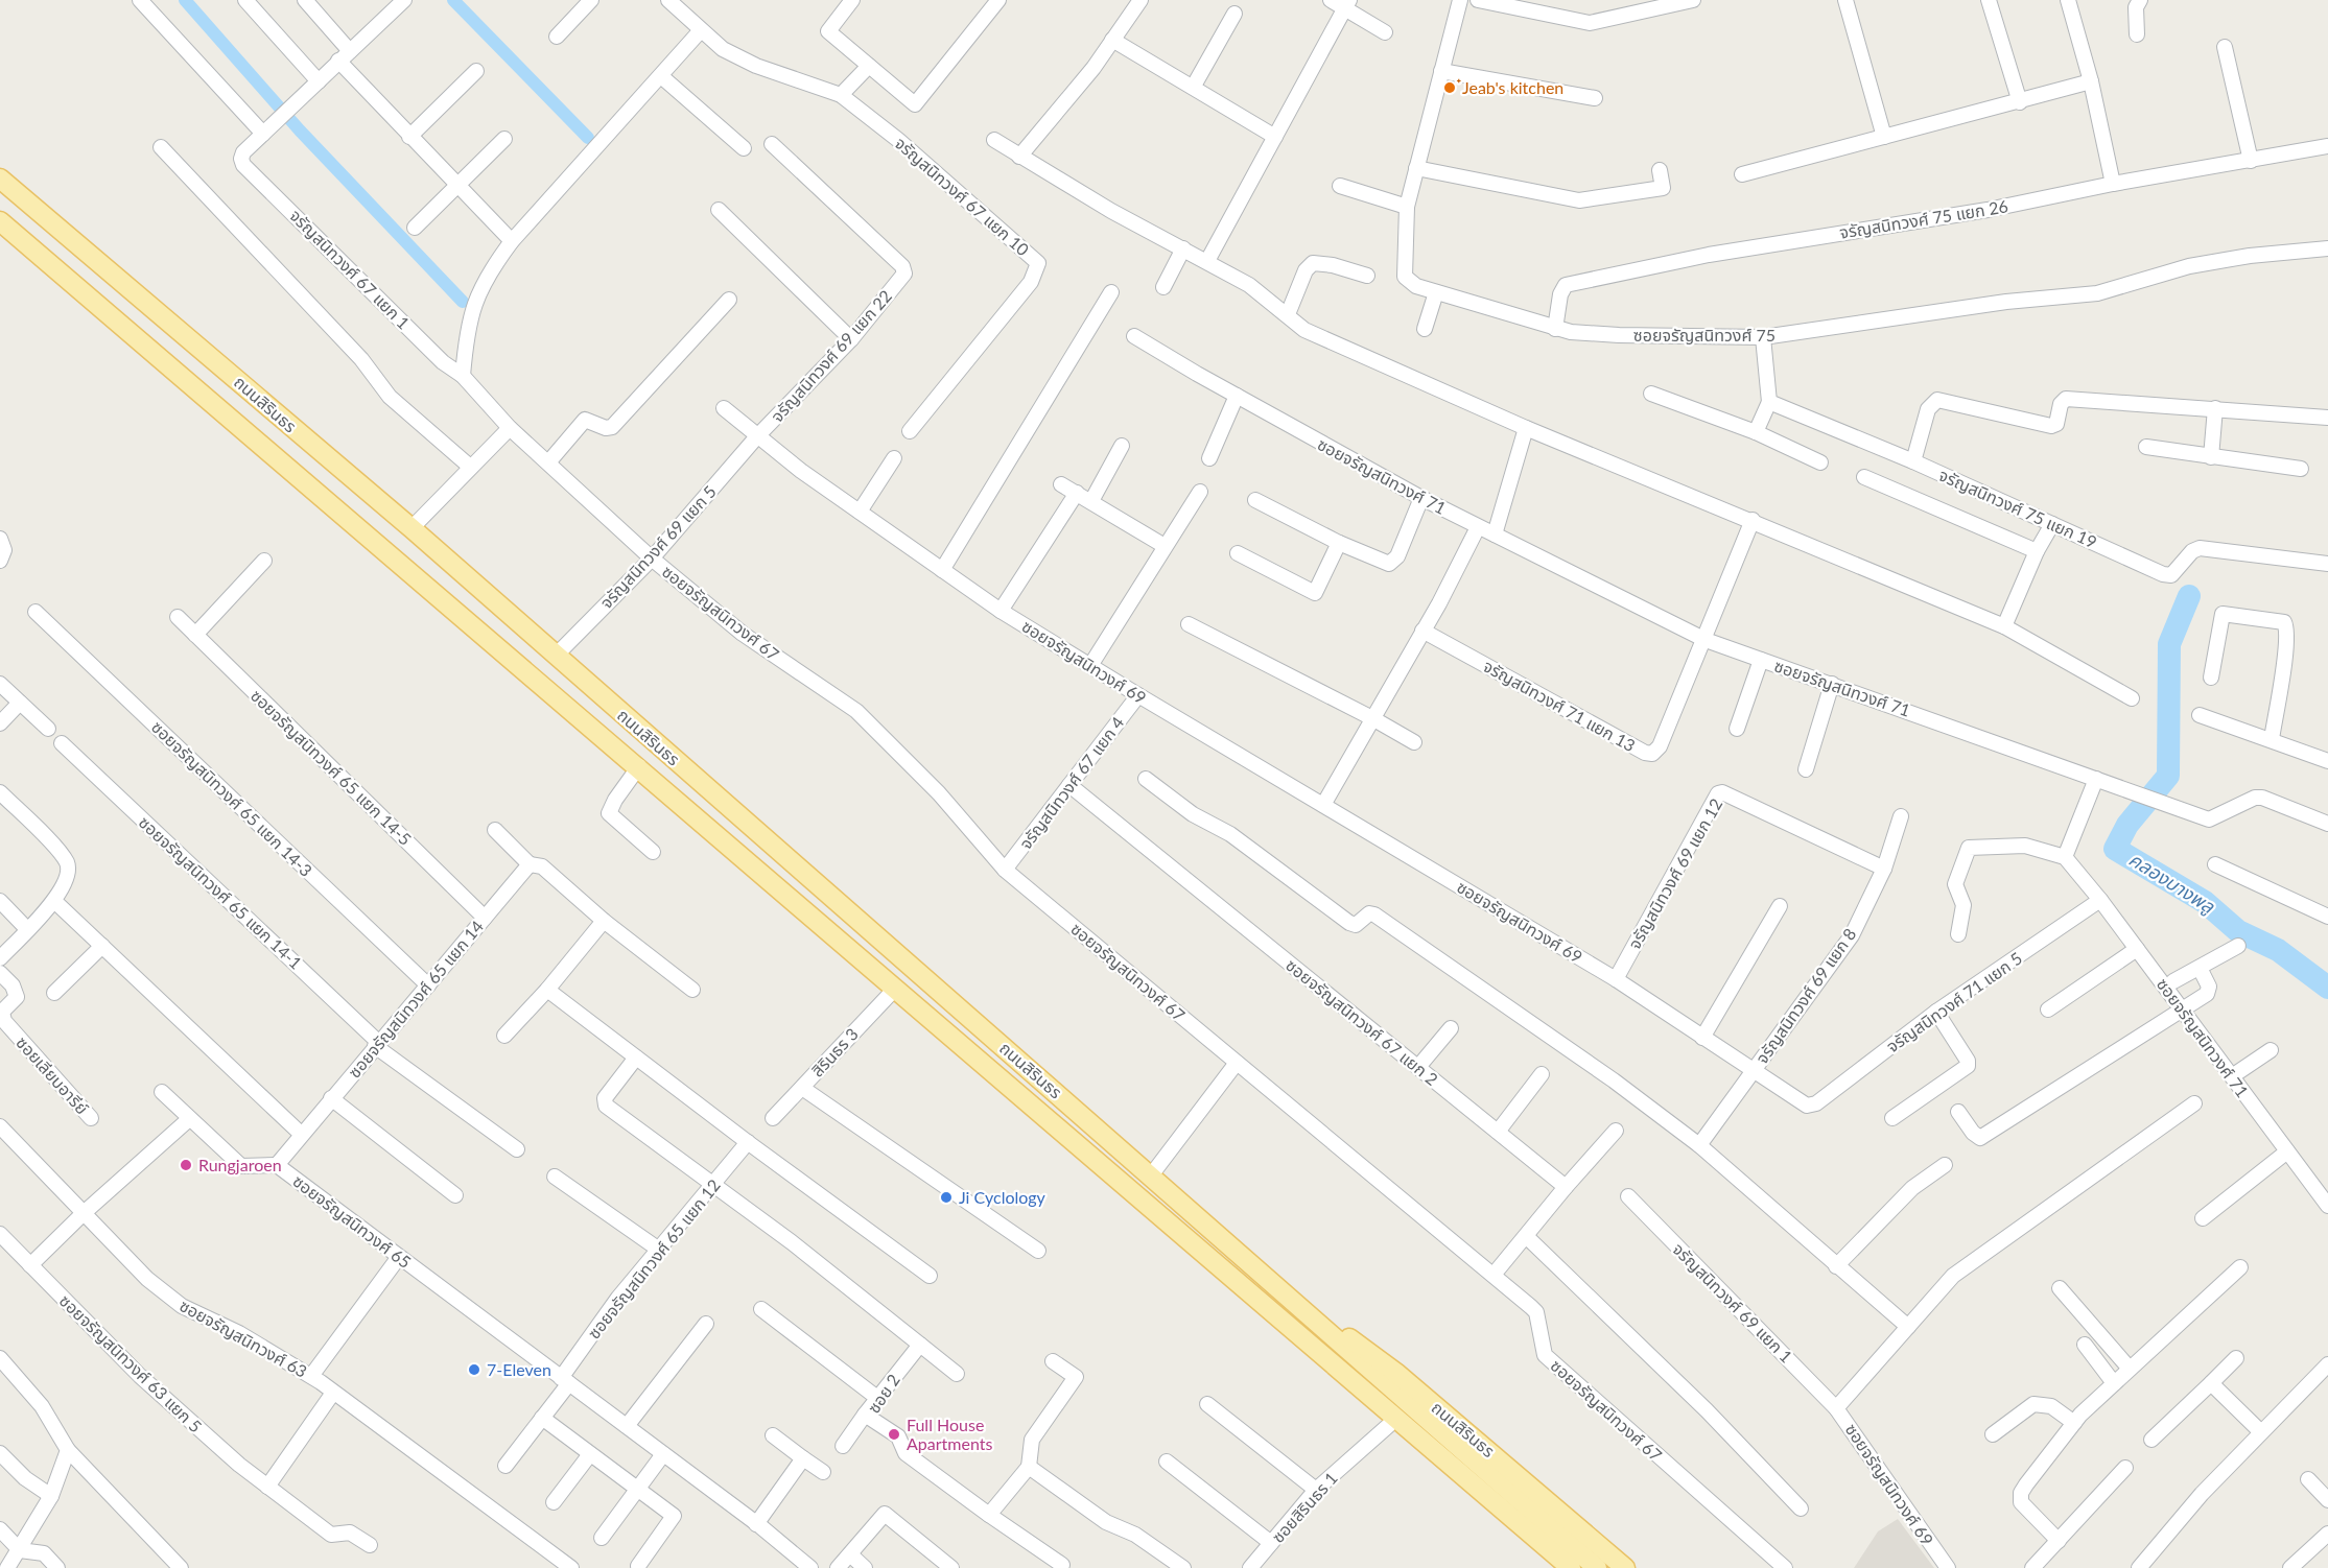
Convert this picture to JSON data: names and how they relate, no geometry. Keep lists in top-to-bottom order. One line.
{"streets":{"main road":["ถนนสิรินธร"],"street":["จรัญสนิทวงศ์ 67 แยก 10","จรัญสนิทวงศ์ 75 แยก 26","จรัญสนิทวงศ์ 67 แยก 1","ซอยจรัญสนิทวงศ์ 75","จรัญสนิทวงศ์ 69 แยก 22","ซอยจรัญสนิทวงศ์ 71","จรัญสนิทวงศ์ 75 แยก 19","จรัญสนิทวงศ์ 69 แยก 5","ซอยจรัญสนิทวงศ์ 67","ซอยจรัญสนิทวงศ์ 69","จรัญสนิทวงศ์ 71 แยก 13","ซอยจรัญสนิทวงศ์ 65 แยก 14-5","จรัญสนิทวงศ์ 67 แยก 4","ซอยจรัญสนิทวงศ์ 65 แยก 14-3","จรัญสนิทวงศ์ 69 แยก 12","ซอยจรัญสนิทวงศ์ 65 แยก 14-1","จรัญสนิทวงศ์ 69 แยก 8","ซอยจรัญสนิทวงศ์ 65 แยก 14","จรัญสนิทวงศ์ 71 แยก 5","ซอยจรัญสนิทวงศ์ 67 แยก 2","สิรินธร 3","ซอยเลียบอารีย์","ซอยจรัญสนิทวงศ์ 65","ซอยจรัญสนิทวงศ์ 65 แยก 12","จรัญสนิทวงศ์ 69 แยก 1","ซอยจรัญสนิทวงศ์ 63","ซอยจรัญสนิทวงศ์ 63 แยก 5","ซอย 2","ซอยสิรินธร 1"]},"crossings":[["จรัญสนิทวงศ์ 75 แยก 26","ซอยจรัญสนิทวงศ์ 75"],["จรัญสนิทวงศ์ 67 แยก 1","ซอยจรัญสนิทวงศ์ 67"],["จรัญสนิทวงศ์ 69 แยก 22","จรัญสนิทวงศ์ 69 แยก 5"],["จรัญสนิทวงศ์ 69 แยก 22","ซอยจรัญสนิทวงศ์ 69"],["ถนนสิรินธร","จรัญสนิทวงศ์ 69 แยก 5"],["ถนนสิรินธร","สิรินธร 3"],["ถนนสิรินธร","ซอยสิรินธร 1"],["ซอยจรัญสนิทวงศ์ 71","จรัญสนิทวงศ์ 71 แยก 13"],["ซอยจรัญสนิทวงศ์ 71","จรัญสนิทวงศ์ 71 แยก 5"],["จรัญสนิทวงศ์ 69 แยก 5","ซอยจรัญสนิทวงศ์ 67"],["จรัญสนิทวงศ์ 69 แยก 5","ซอยจรัญสนิทวงศ์ 69"],["ซอยจรัญสนิทวงศ์ 67","จรัญสนิทวงศ์ 67 แยก 4"],["ซอยจรัญสนิทวงศ์ 69","จรัญสนิทวงศ์ 67 แยก 4"],["ซอยจรัญสนิทวงศ์ 69","จรัญสนิทวงศ์ 69 แยก 12"],["ซอยจรัญสนิทวงศ์ 69","จรัญสนิทวงศ์ 69 แยก 8"],["ซอยจรัญสนิทวงศ์ 69","จรัญสนิทวงศ์ 71 แยก 5"],["ซอยจรัญสนิทวงศ์ 69","จรัญสนิทวงศ์ 69 แยก 1"],["ซอยจรัญสนิทวงศ์ 65 แยก 14-5","ซอยจรัญสนิทวงศ์ 65 แยก 14"],["จรัญสนิทวงศ์ 67 แยก 4","ซอยจรัญสนิทวงศ์ 67 แยก 2"],["ซอยจรัญสนิทวงศ์ 65 แยก 14-3","ซอยจรัญสนิทวงศ์ 65 แยก 14"],["จรัญสนิทวงศ์ 69 แยก 12","จรัญสนิทวงศ์ 69 แยก 8"],["ซอยจรัญสนิทวงศ์ 65 แยก 14-1","ซอยจรัญสนิทวงศ์ 65 แยก 14"],["ซอยจรัญสนิทวงศ์ 65 แยก 14","ซอยจรัญสนิทวงศ์ 65"],["ซอยจรัญสนิทวงศ์ 65","ซอยจรัญสนิทวงศ์ 65 แยก 12"]],"water":["คลองบางพลู"],"places":["๋Jeab's kitchen","Rungjaroen","Ji Cyclology","7-Eleven","Full House Apartments"]}
